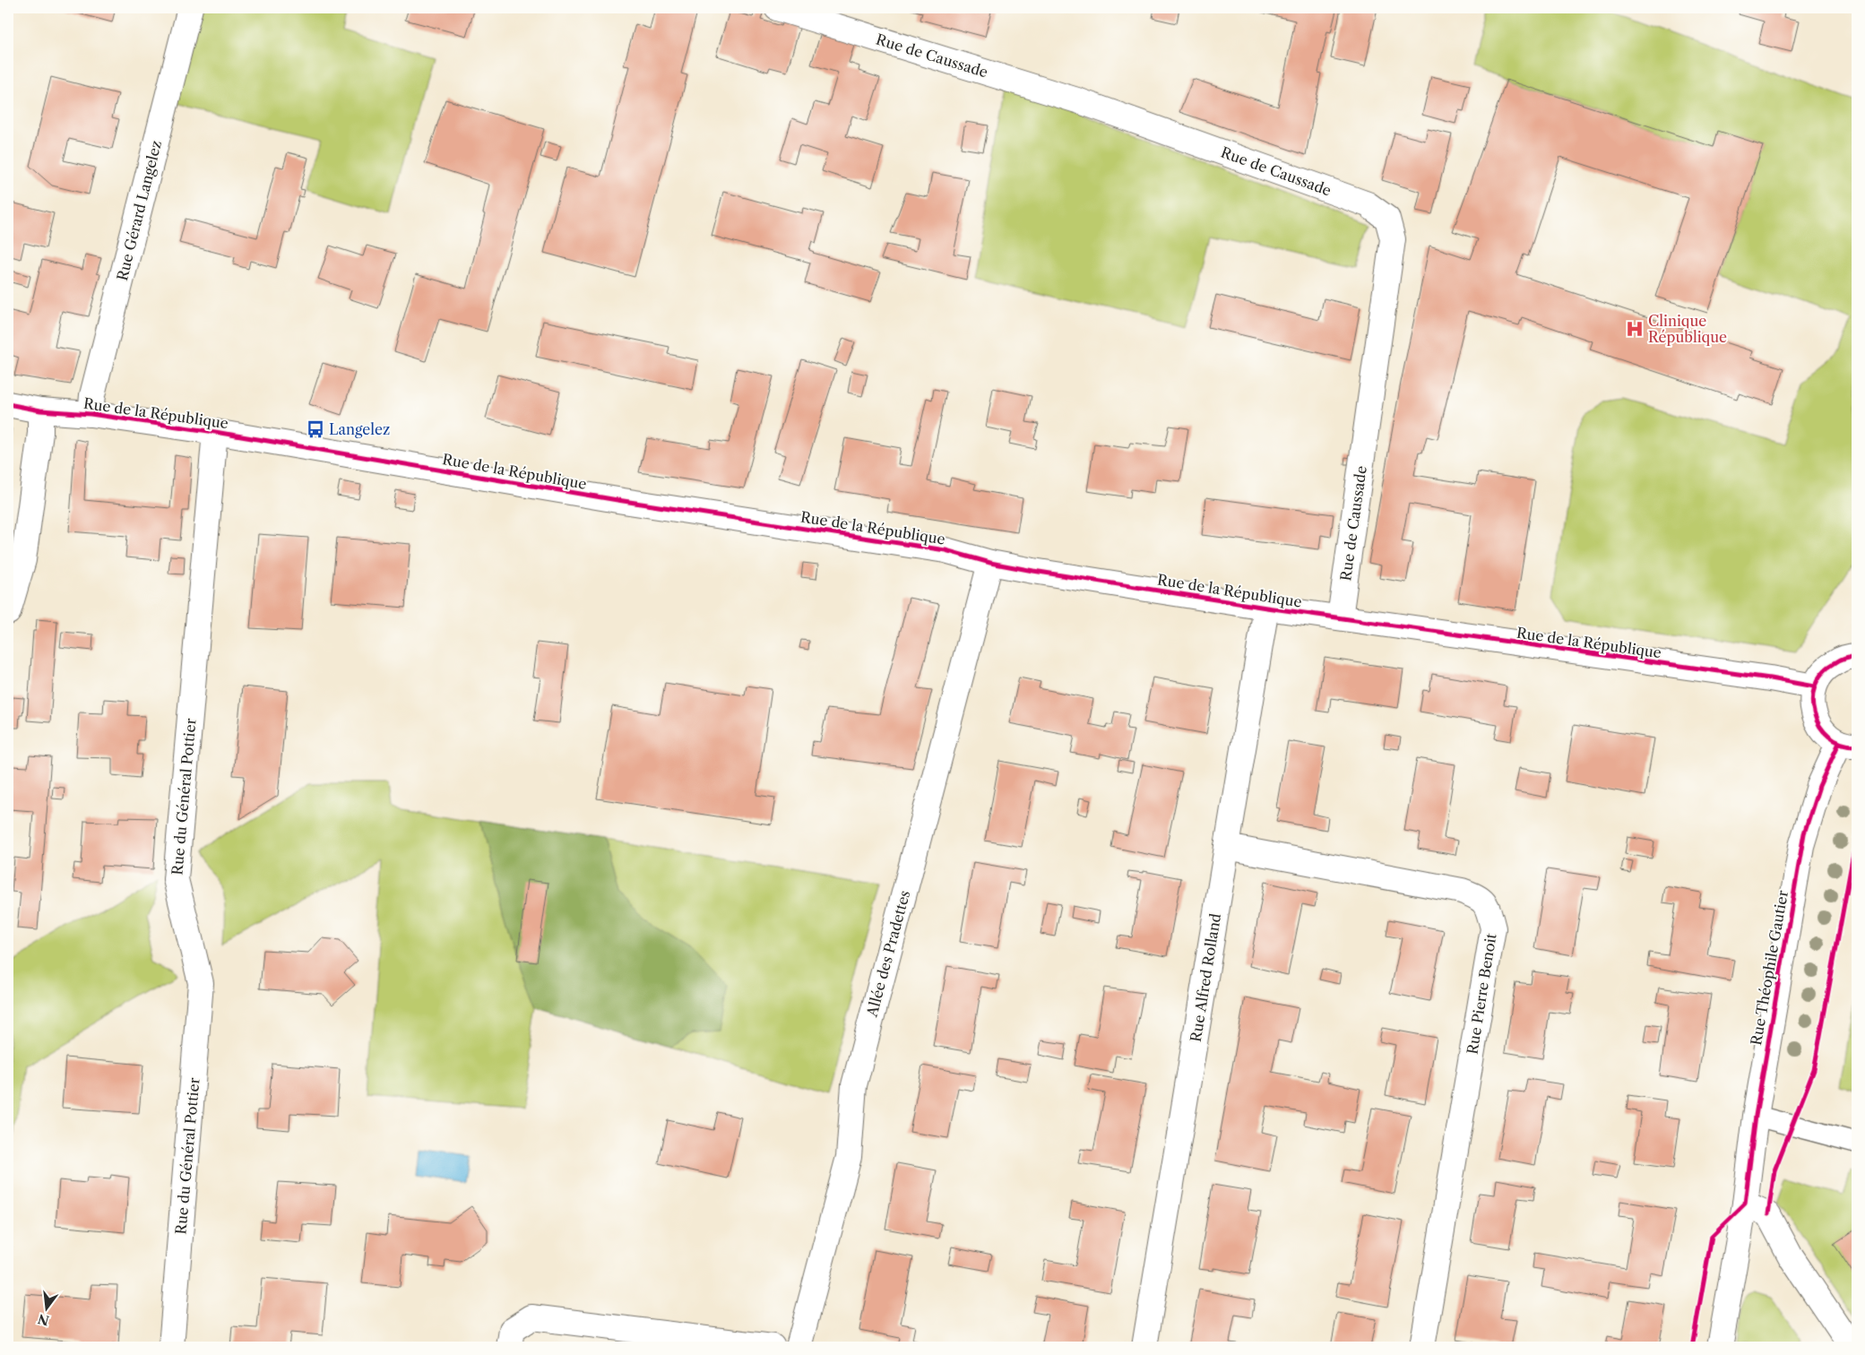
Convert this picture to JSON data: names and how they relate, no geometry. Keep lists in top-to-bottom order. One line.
{"streets":{"street":["Rue de Caussade","Rue Gérard Langelez","Rue de la République","Rue du Général Pottier","Allée des Pradettes","Rue Théophile Gautier","Rue Alfred Rolland","Rue Pierre Benoit"]},"crossings":[["Rue de Caussade","Rue de la République"],["Rue Gérard Langelez","Rue de la République"],["Rue de la République","Rue du Général Pottier"],["Rue de la République","Allée des Pradettes"],["Rue de la République","Rue Alfred Rolland"],["Rue Alfred Rolland","Rue Pierre Benoit"]],"places":{"hospital":["Clinique République"],"bus stop":["Langelez"]},"north":"bottom"}
